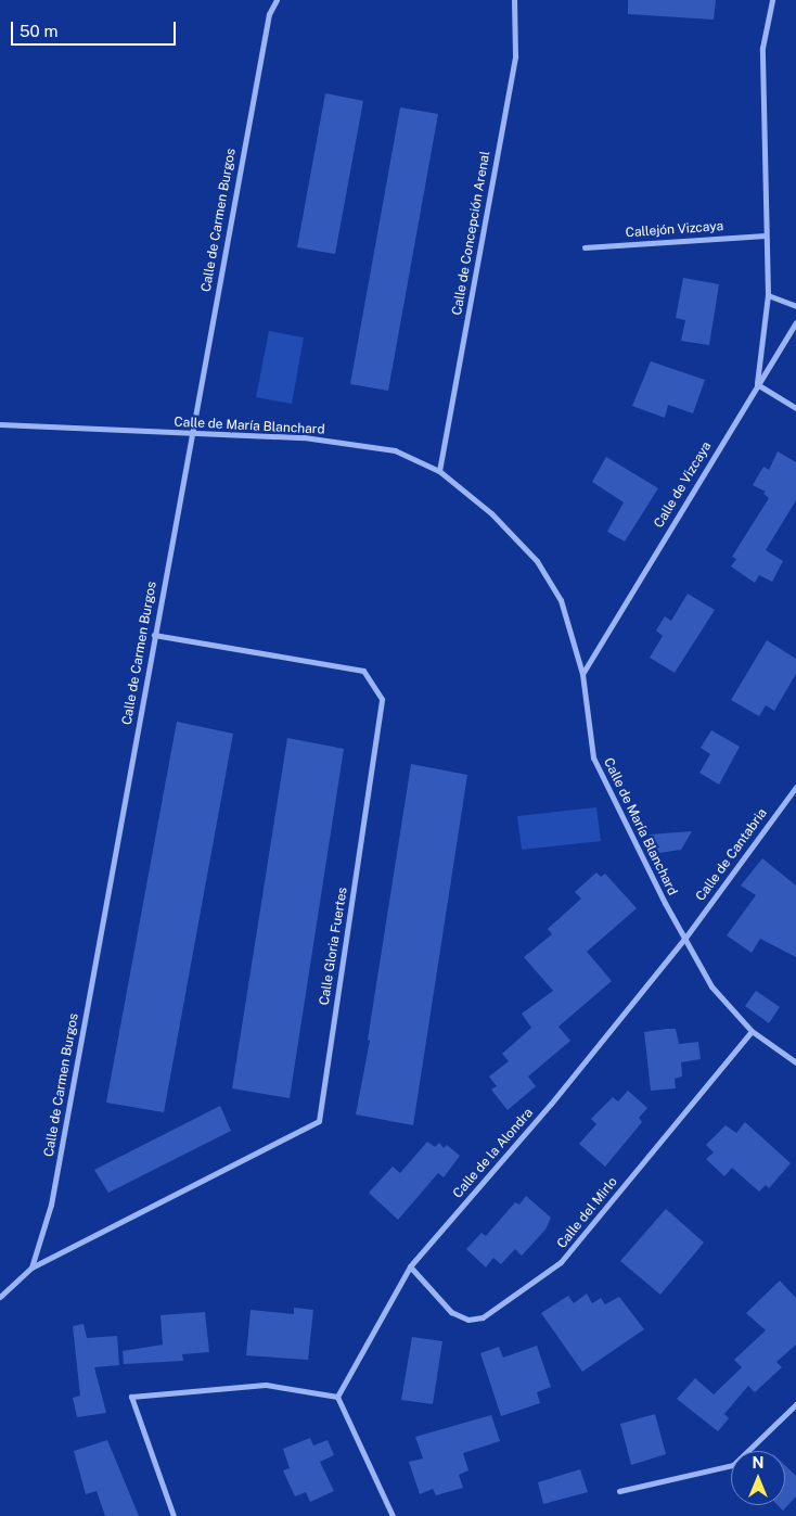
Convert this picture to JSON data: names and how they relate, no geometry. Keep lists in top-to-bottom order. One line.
{"streets":{"street":["Calle de Carmen Burgos","Callejón Vizcaya","Calle de Concepción Arenal","Calle de María Blanchard","Calle de Vizcaya","Calle de Cantabria","Calle Gloria Fuertes","Calle de la Alondra","Calle del Mirlo"]},"crossings":[["Calle de Carmen Burgos","Calle de María Blanchard"],["Calle de Carmen Burgos","Calle Gloria Fuertes"],["Callejón Vizcaya","Calle de Vizcaya"],["Calle de Concepción Arenal","Calle de María Blanchard"],["Calle de María Blanchard","Calle de Vizcaya"],["Calle de María Blanchard","Calle de Cantabria"],["Calle de María Blanchard","Calle de la Alondra"],["Calle de María Blanchard","Calle del Mirlo"],["Calle de Cantabria","Calle de la Alondra"],["Calle de la Alondra","Calle del Mirlo"]],"scale_bar":"50 m","north":"top"}
